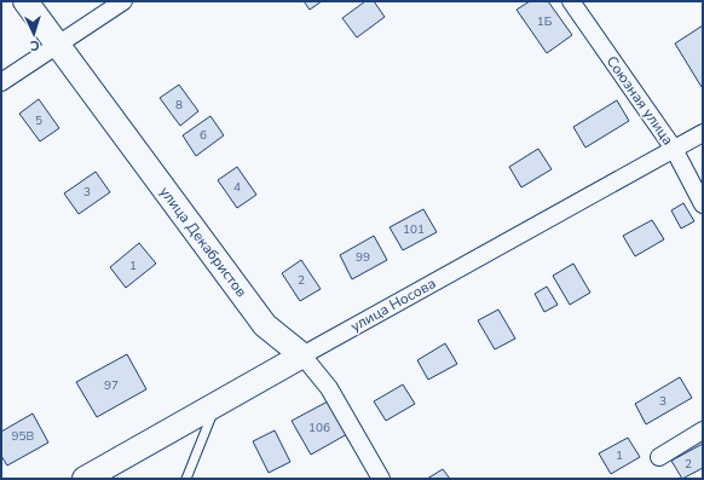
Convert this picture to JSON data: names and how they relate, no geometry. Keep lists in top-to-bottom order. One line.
{"streets":{"street":["Союзная улица","улица Декабристов","улица Носова"]},"crossings":[["Союзная улица","улица Носова"],["улица Декабристов","улица Носова"]],"house_numbers":["1Б","8","5","6","4","3","101","99","1","2","97","3","106","95В","1","2"],"north":"bottom"}
